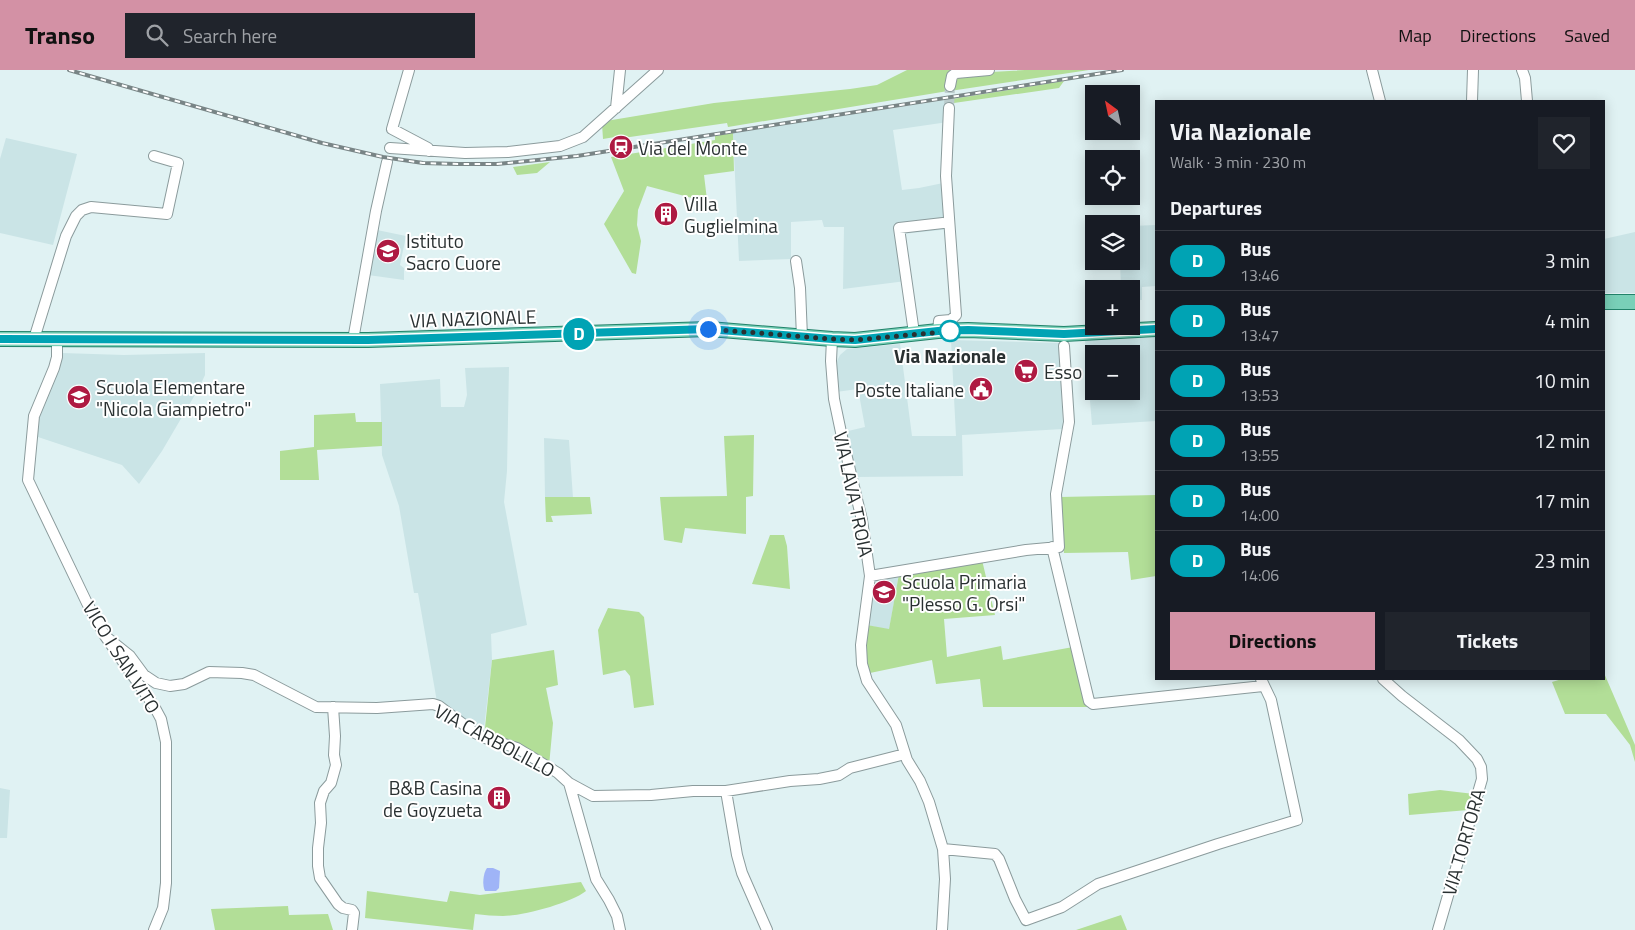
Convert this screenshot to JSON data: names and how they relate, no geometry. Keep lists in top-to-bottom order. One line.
{"streets":{"main road":["VIA NAZIONALE"],"street":["VIA LAVA TROIA","VICO I SAN VITO","VIA CARBOLILLO","VIA TORTORA"]},"crossings":[["VIA NAZIONALE","VIA LAVA TROIA"],["VIA NAZIONALE","VICO I SAN VITO"],["VIA LAVA TROIA","VIA CARBOLILLO"],["VICO I SAN VITO","VIA CARBOLILLO"]],"places":{"station":["Via del Monte"],"building":["Villa Guglielmina","B&B Casina de Goyzueta"],"school or university":["Istituto Sacro Cuore","Scuola Elementare \"Nicola Giampietro\"","Scuola Primaria \"Plesso G. Orsi\""],"other":["Via Nazionale"],"supermarket":["Esso"],"public building":["Poste Italiane"]},"lines":["bus line D"],"north":"top left","page":{"header":"Transo","search":"Search here","nav":["Map","Directions","Saved"],"on_map":"D","map_buttons":["+","−"],"heading":[["Via Nazionale","Walk · 3 min · 230 m"],"Departures"],"list":[{"mark":"D","name":"Bus","note":"13:46","value":"3 min"},{"mark":"D","name":"Bus","note":"13:47","value":"4 min"},{"mark":"D","name":"Bus","note":"13:53","value":"10 min"},{"mark":"D","name":"Bus","note":"13:55","value":"12 min"},{"mark":"D","name":"Bus","note":"14:00","value":"17 min"},{"mark":"D","name":"Bus","note":"14:06","value":"23 min"}],"buttons":["Directions","Tickets"]}}
